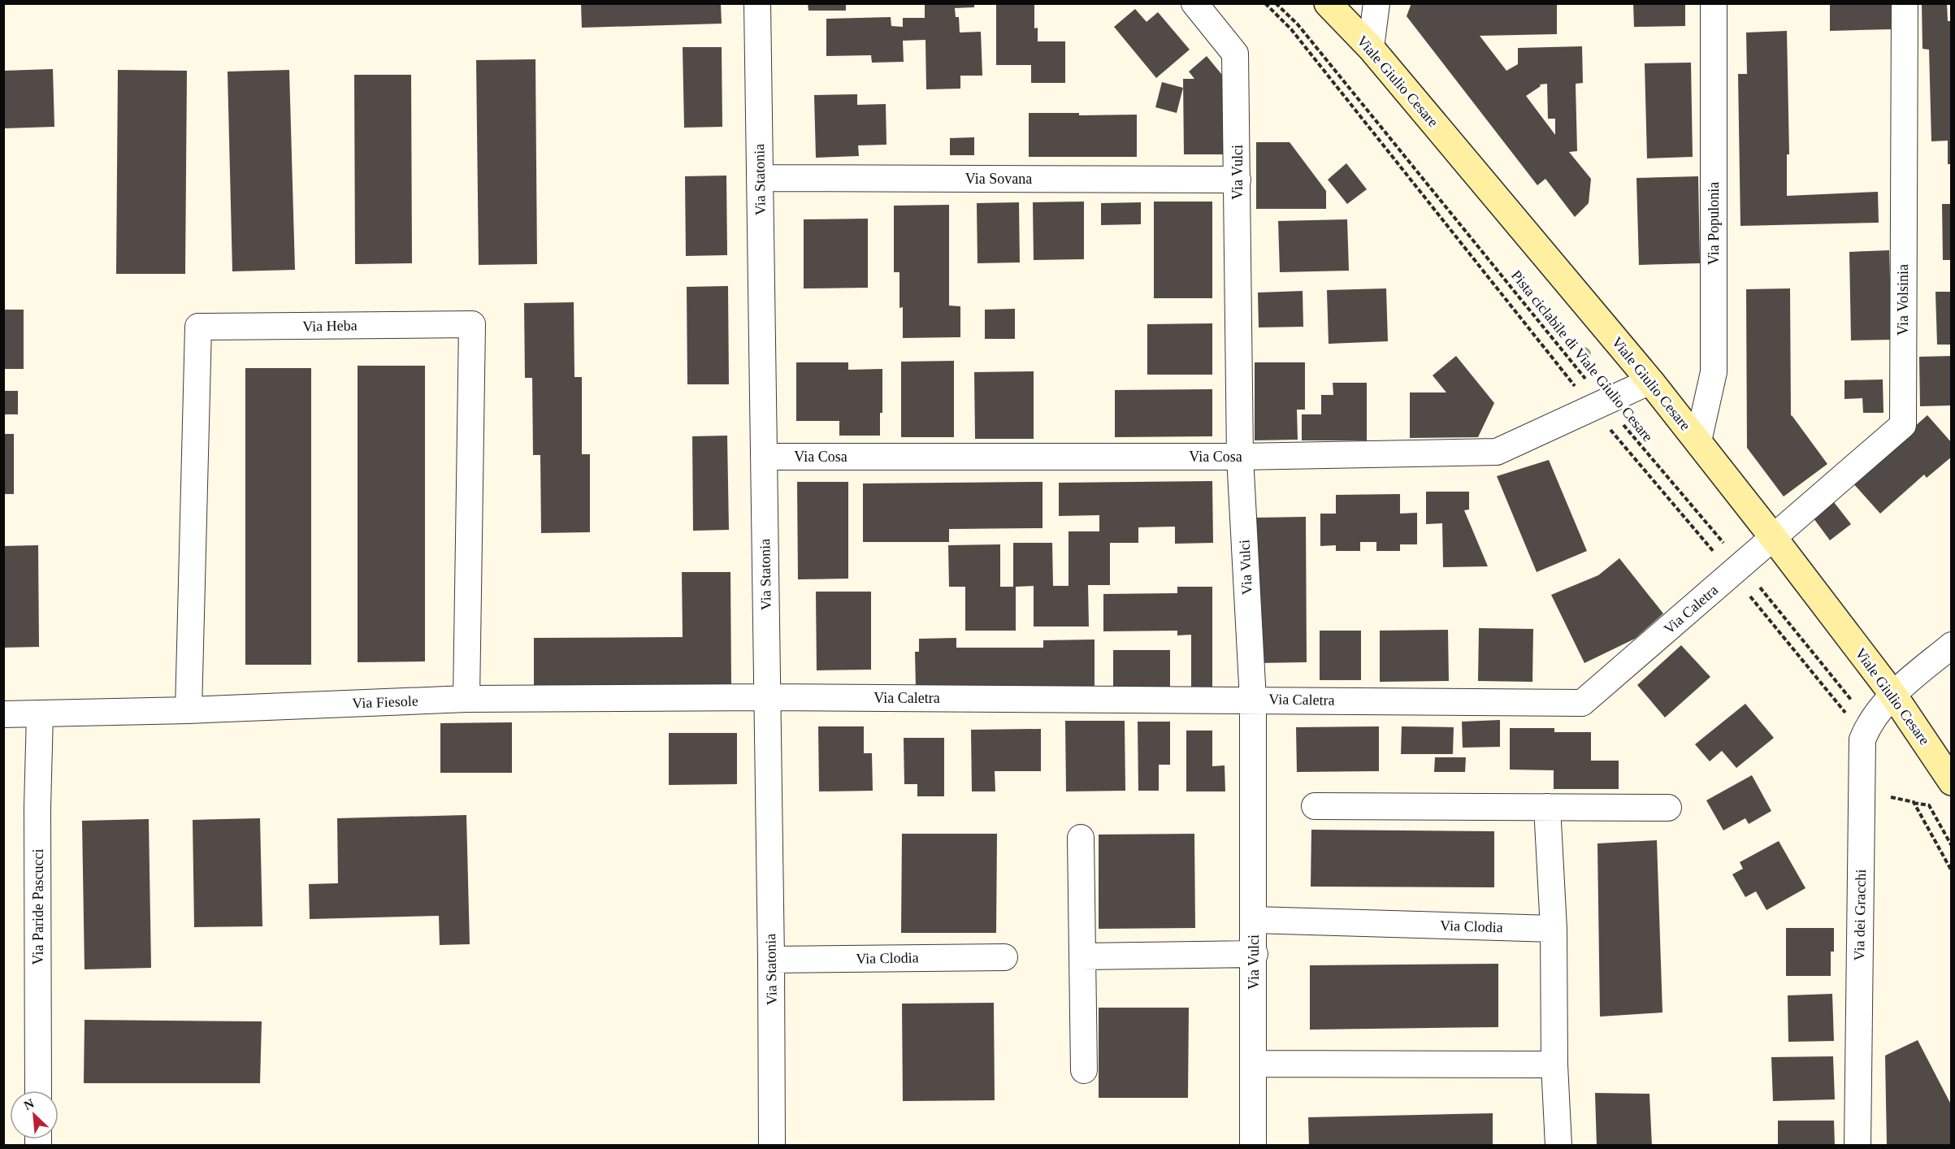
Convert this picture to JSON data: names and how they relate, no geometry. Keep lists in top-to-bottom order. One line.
{"streets":{"main road":["Viale Giulio Cesare"],"street":["Via Vulci","Via Sovana","Via Statonia","Via Populonia","Via Volsinia","Via Heba","Via Cosa","Via Caletra","Via Fiesole","Via Paride Pascucci","Via dei Gracchi","Via Clodia"],"path":["Pista ciclabile di Viale Giulio Cesare"]},"crossings":[["Viale Giulio Cesare","Via Populonia"],["Viale Giulio Cesare","Via Volsinia"],["Viale Giulio Cesare","Via Cosa"],["Viale Giulio Cesare","Via Caletra"],["Via Vulci","Via Sovana"],["Via Vulci","Via Cosa"],["Via Vulci","Via Caletra"],["Via Vulci","Via Clodia"],["Via Sovana","Via Statonia"],["Via Statonia","Via Cosa"],["Via Statonia","Via Caletra"],["Via Statonia","Via Fiesole"],["Via Statonia","Via Clodia"],["Via Volsinia","Via Caletra"],["Via Heba","Via Fiesole"],["Pista ciclabile di Viale Giulio Cesare","Via Cosa"],["Pista ciclabile di Viale Giulio Cesare","Via Caletra"],["Pista ciclabile di Viale Giulio Cesare","Via dei Gracchi"],["Via Caletra","Via Fiesole"],["Via Fiesole","Via Paride Pascucci"]],"north":"top left"}
